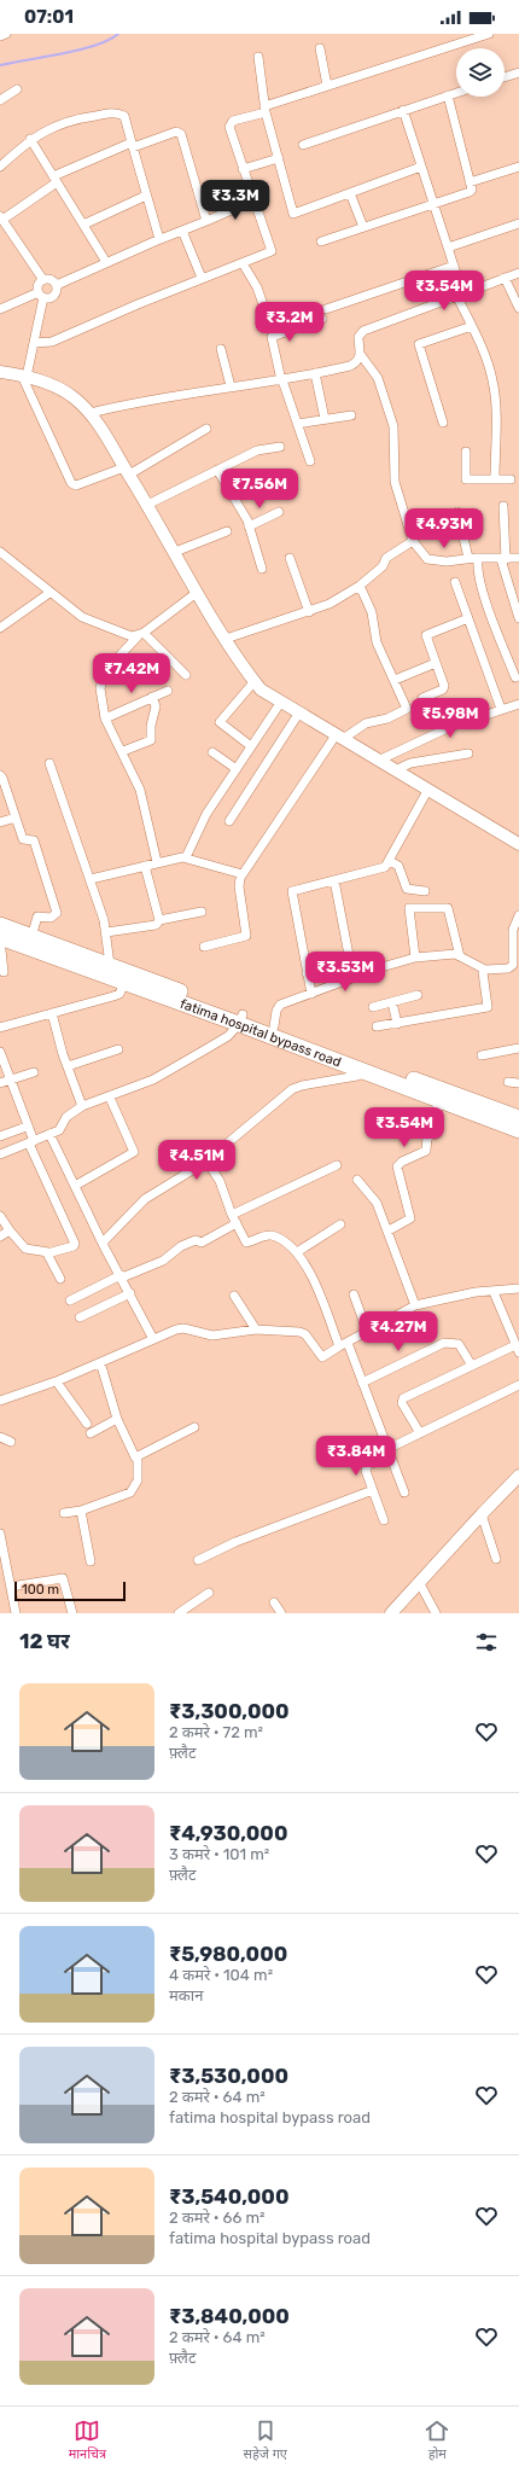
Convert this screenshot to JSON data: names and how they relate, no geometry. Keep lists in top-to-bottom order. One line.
{"streets":{"highway":["fatima hospital bypass road"]},"scale_bar":"100 m","page":{"status":"07:01","price":["₹3.3M","₹3.54M","₹3.2M","₹7.56M","₹4.93M","₹7.42M","₹5.98M","₹3.53M","₹3.54M","₹4.51M","₹4.27M","₹3.84M"],"scale":"100 m","heading":"12 घर","list":[{"name":"₹3,300,000","note":"2 कमरे · 72 m² · फ़्लैट"},{"name":"₹4,930,000","note":"3 कमरे · 101 m² · फ़्लैट"},{"name":"₹5,980,000","note":"4 कमरे · 104 m² · मकान"},{"name":"₹3,530,000","note":"2 कमरे · 64 m² · fatima hospital bypass road"},{"name":"₹3,540,000","note":"2 कमरे · 66 m² · fatima hospital bypass road"},{"name":"₹3,840,000","note":"2 कमरे · 64 m² · फ़्लैट"}],"tabs":["मानचित्र","सहेजे गए","होम"]}}
